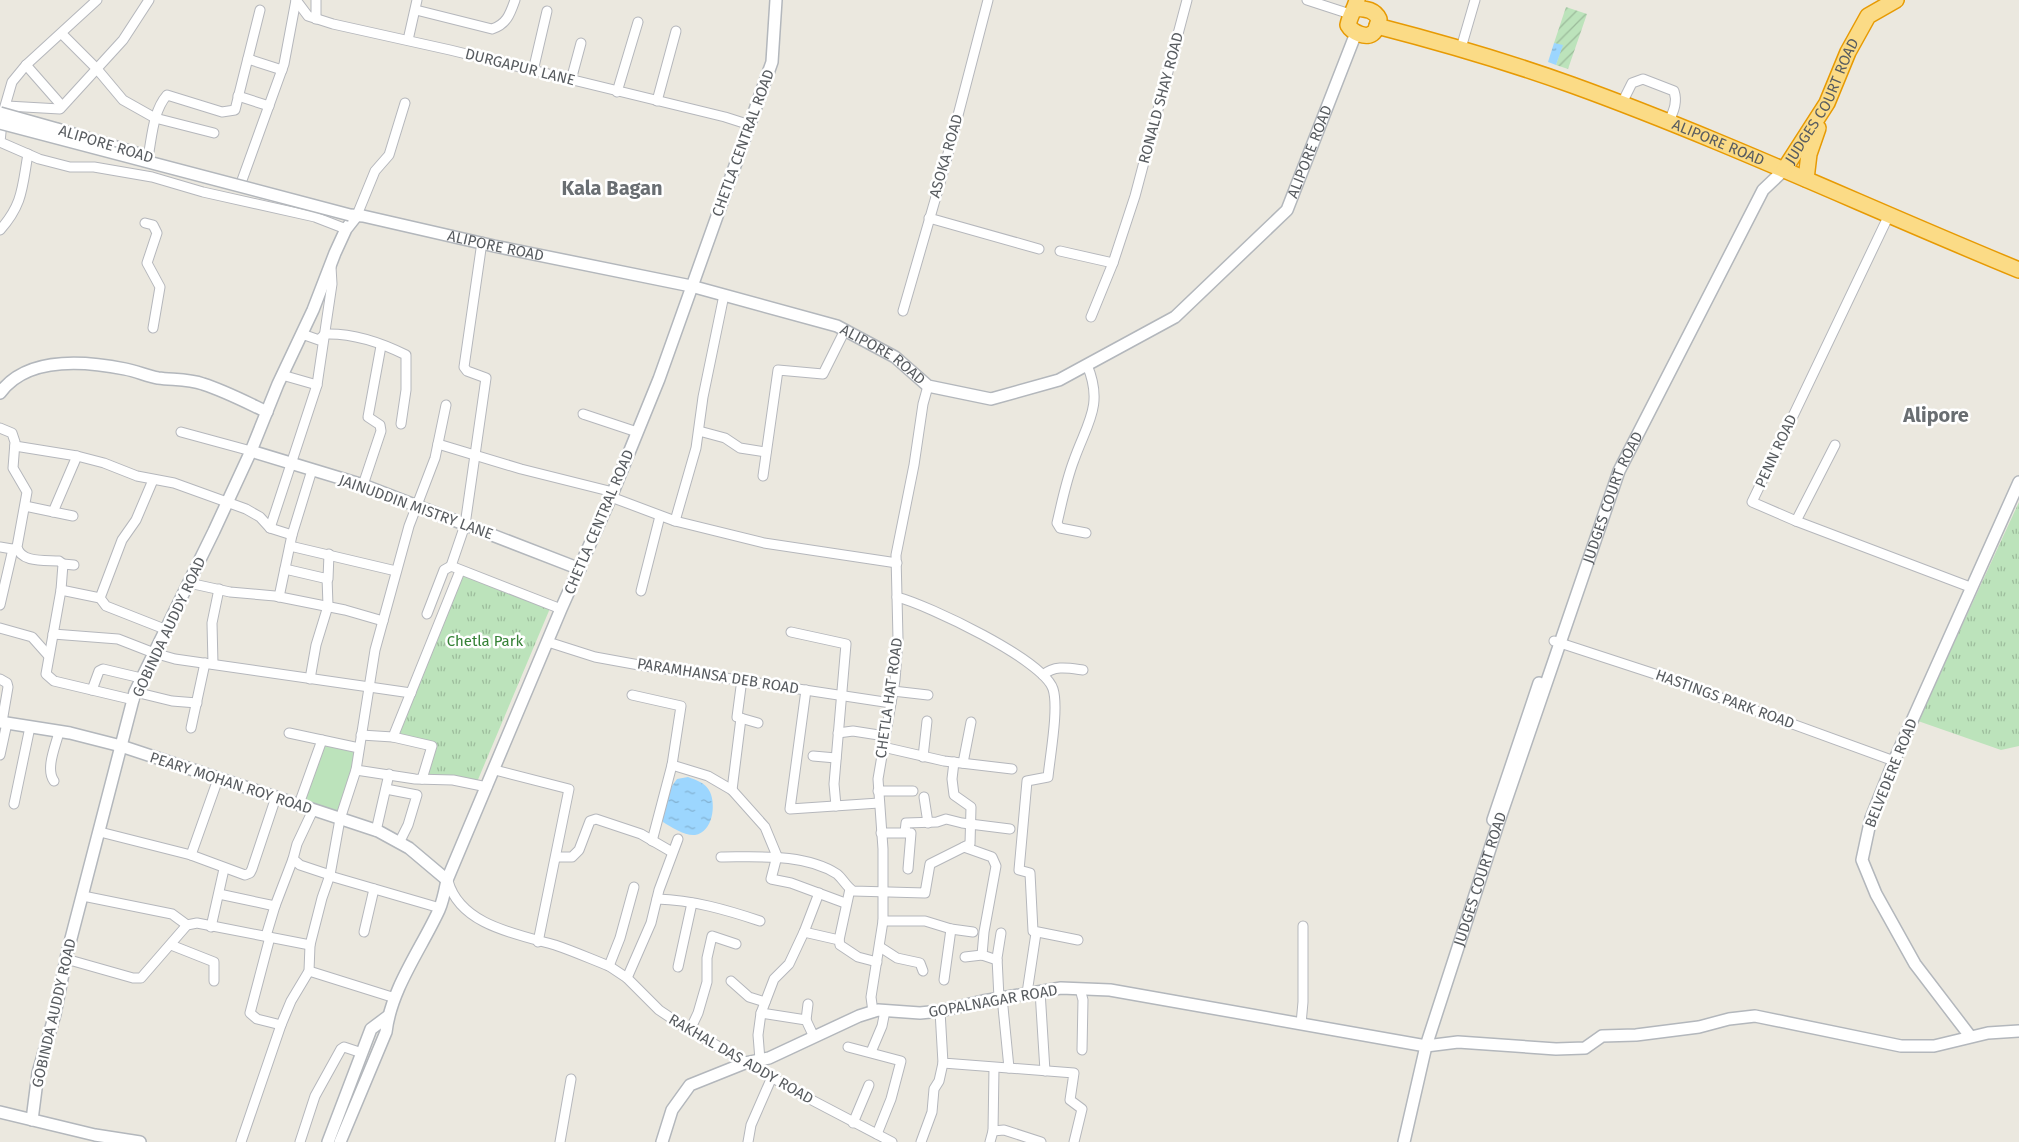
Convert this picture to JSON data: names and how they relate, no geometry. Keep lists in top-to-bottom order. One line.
{"streets":{"highway":["JUDGES COURT ROAD","ALIPORE ROAD"],"main road":["CHETLA CENTRAL ROAD","JAINUDDIN MISTRY LANE","GOBINDA AUDDY ROAD","BELVEDERE ROAD","PEARY MOHAN ROY ROAD","GOPALNAGAR ROAD"],"street":["DURGAPUR LANE","RONALD SHAY ROAD","ASOKA ROAD","PENN ROAD","PARAMHANSA DEB ROAD","CHETLA HAT ROAD","HASTINGS PARK ROAD","RAKHAL DAS ADDY ROAD"]},"crossings":[["DURGAPUR LANE","CHETLA CENTRAL ROAD"],["JUDGES COURT ROAD","ALIPORE ROAD"],["JUDGES COURT ROAD","HASTINGS PARK ROAD"],["JUDGES COURT ROAD","GOPALNAGAR ROAD"],["CHETLA CENTRAL ROAD","ALIPORE ROAD"],["CHETLA CENTRAL ROAD","JAINUDDIN MISTRY LANE"],["CHETLA CENTRAL ROAD","PARAMHANSA DEB ROAD"],["CHETLA CENTRAL ROAD","PEARY MOHAN ROY ROAD"],["CHETLA CENTRAL ROAD","RAKHAL DAS ADDY ROAD"],["ALIPORE ROAD","PENN ROAD"],["ALIPORE ROAD","GOBINDA AUDDY ROAD"],["ALIPORE ROAD","CHETLA HAT ROAD"],["PENN ROAD","BELVEDERE ROAD"],["JAINUDDIN MISTRY LANE","GOBINDA AUDDY ROAD"],["GOBINDA AUDDY ROAD","PEARY MOHAN ROY ROAD"],["PARAMHANSA DEB ROAD","CHETLA HAT ROAD"],["CHETLA HAT ROAD","GOPALNAGAR ROAD"],["HASTINGS PARK ROAD","BELVEDERE ROAD"],["BELVEDERE ROAD","GOPALNAGAR ROAD"],["PEARY MOHAN ROY ROAD","RAKHAL DAS ADDY ROAD"],["GOPALNAGAR ROAD","RAKHAL DAS ADDY ROAD"]],"districts":["Kala Bagan","Alipore"],"parks":["Chetla Park"]}
